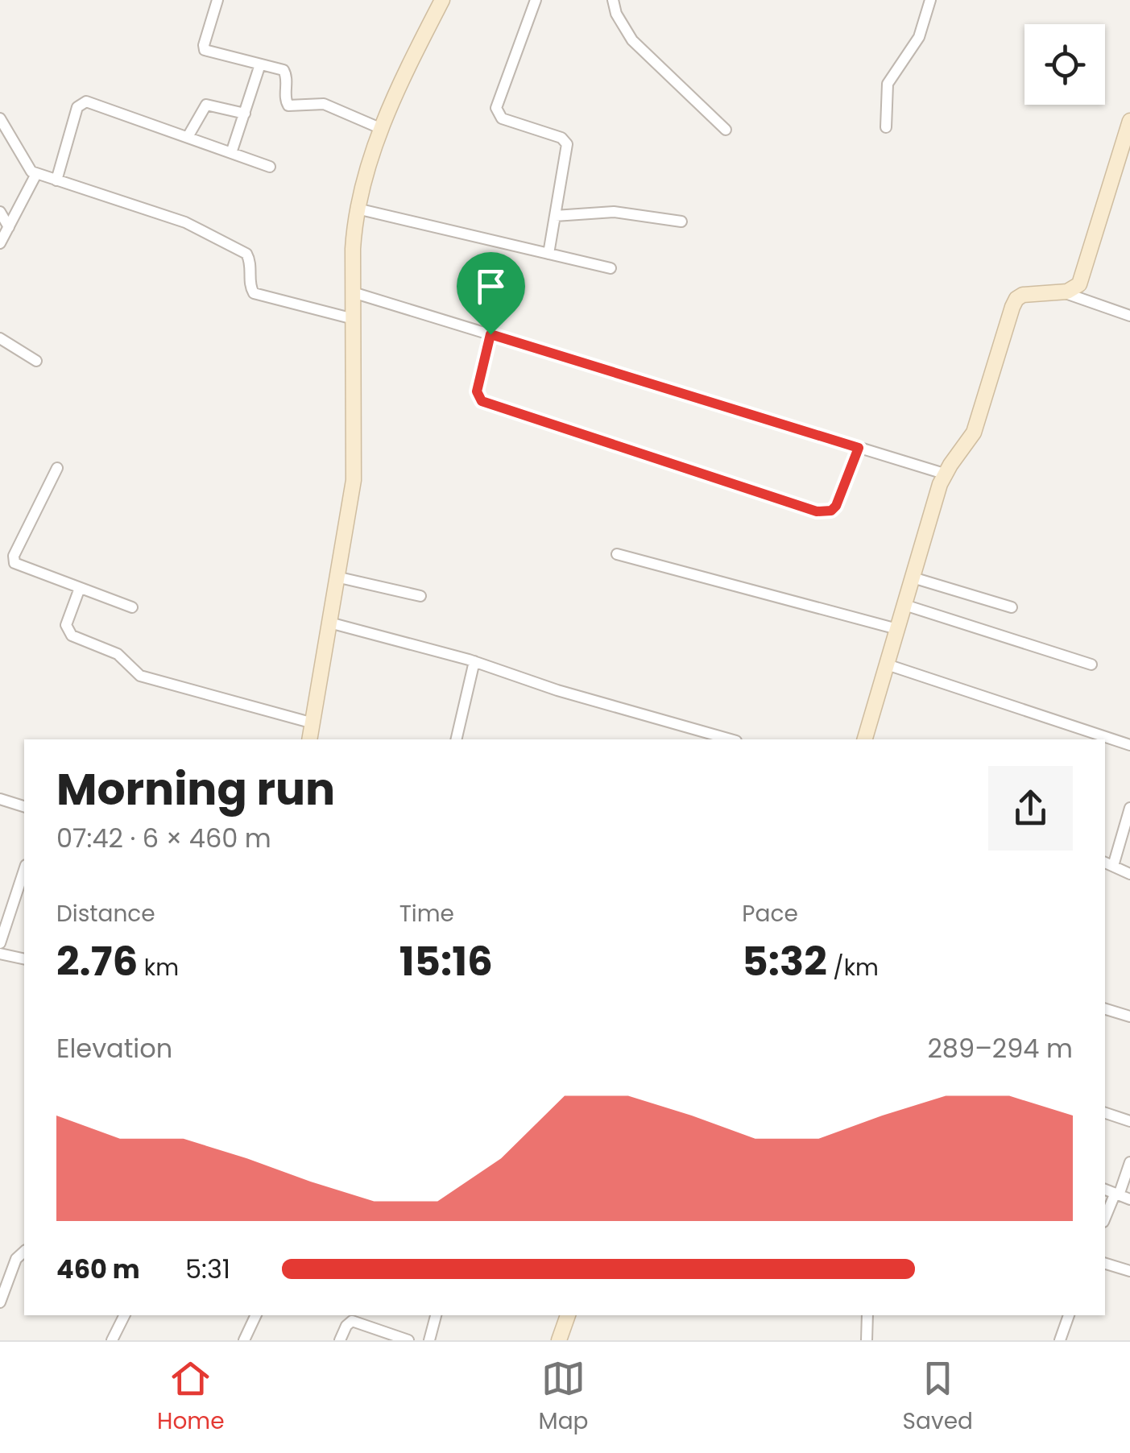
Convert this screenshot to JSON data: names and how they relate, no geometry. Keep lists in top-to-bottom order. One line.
{"page":{"heading":["Morning run","07:42 · 6 × 460 m"],"stats":[["Distance","2.76 km"],["Time","15:16"],["Pace","5:32 /km"]],"chart":["Elevation","289–294 m"],"list":[{"name":"460 m","note":"5:31"}],"tabs":["Home","Map","Saved"]}}
